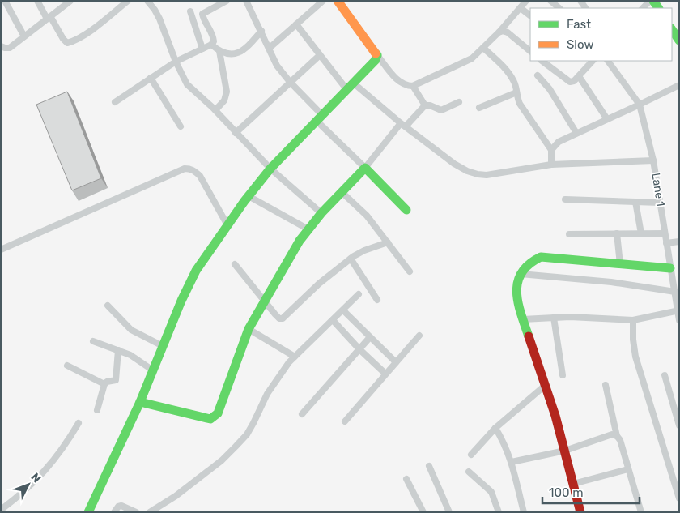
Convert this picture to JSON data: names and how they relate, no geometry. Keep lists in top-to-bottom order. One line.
{"streets":{"street":["Lane 1"]},"legend":["Fast","Slow"],"scale_bar":"100 m","north":"top right"}
